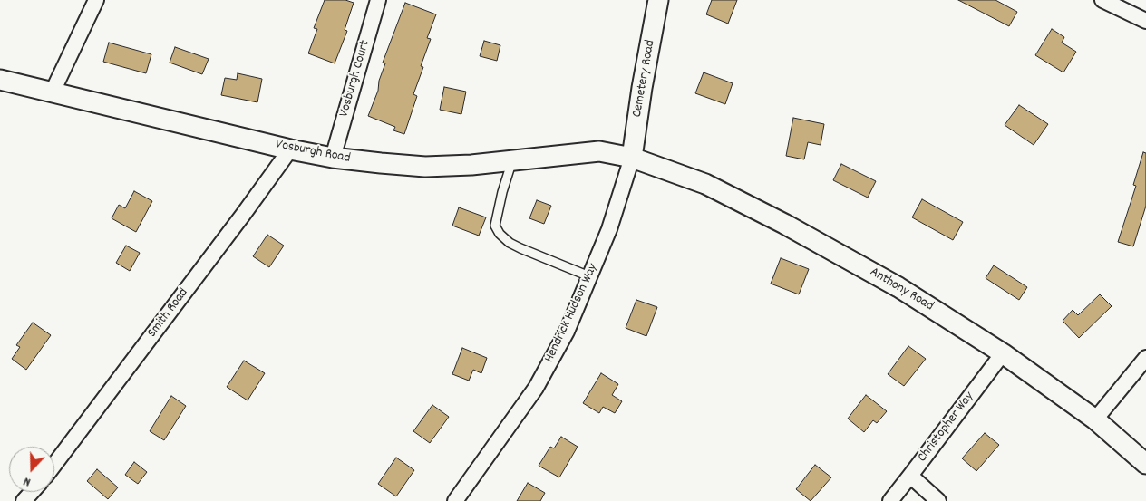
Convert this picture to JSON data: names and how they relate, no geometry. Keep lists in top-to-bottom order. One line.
{"streets":{"street":["Vosburgh Court","Cemetery Road","Vosburgh Road","Anthony Road","Smith Road","Hendrick Hudson Way","Christopher Way"]},"crossings":[["Vosburgh Court","Vosburgh Road"],["Cemetery Road","Vosburgh Road"],["Cemetery Road","Anthony Road"],["Cemetery Road","Hendrick Hudson Way"],["Vosburgh Road","Anthony Road"],["Vosburgh Road","Smith Road"],["Vosburgh Road","Hendrick Hudson Way"],["Anthony Road","Hendrick Hudson Way"],["Anthony Road","Christopher Way"]],"north":"bottom"}
